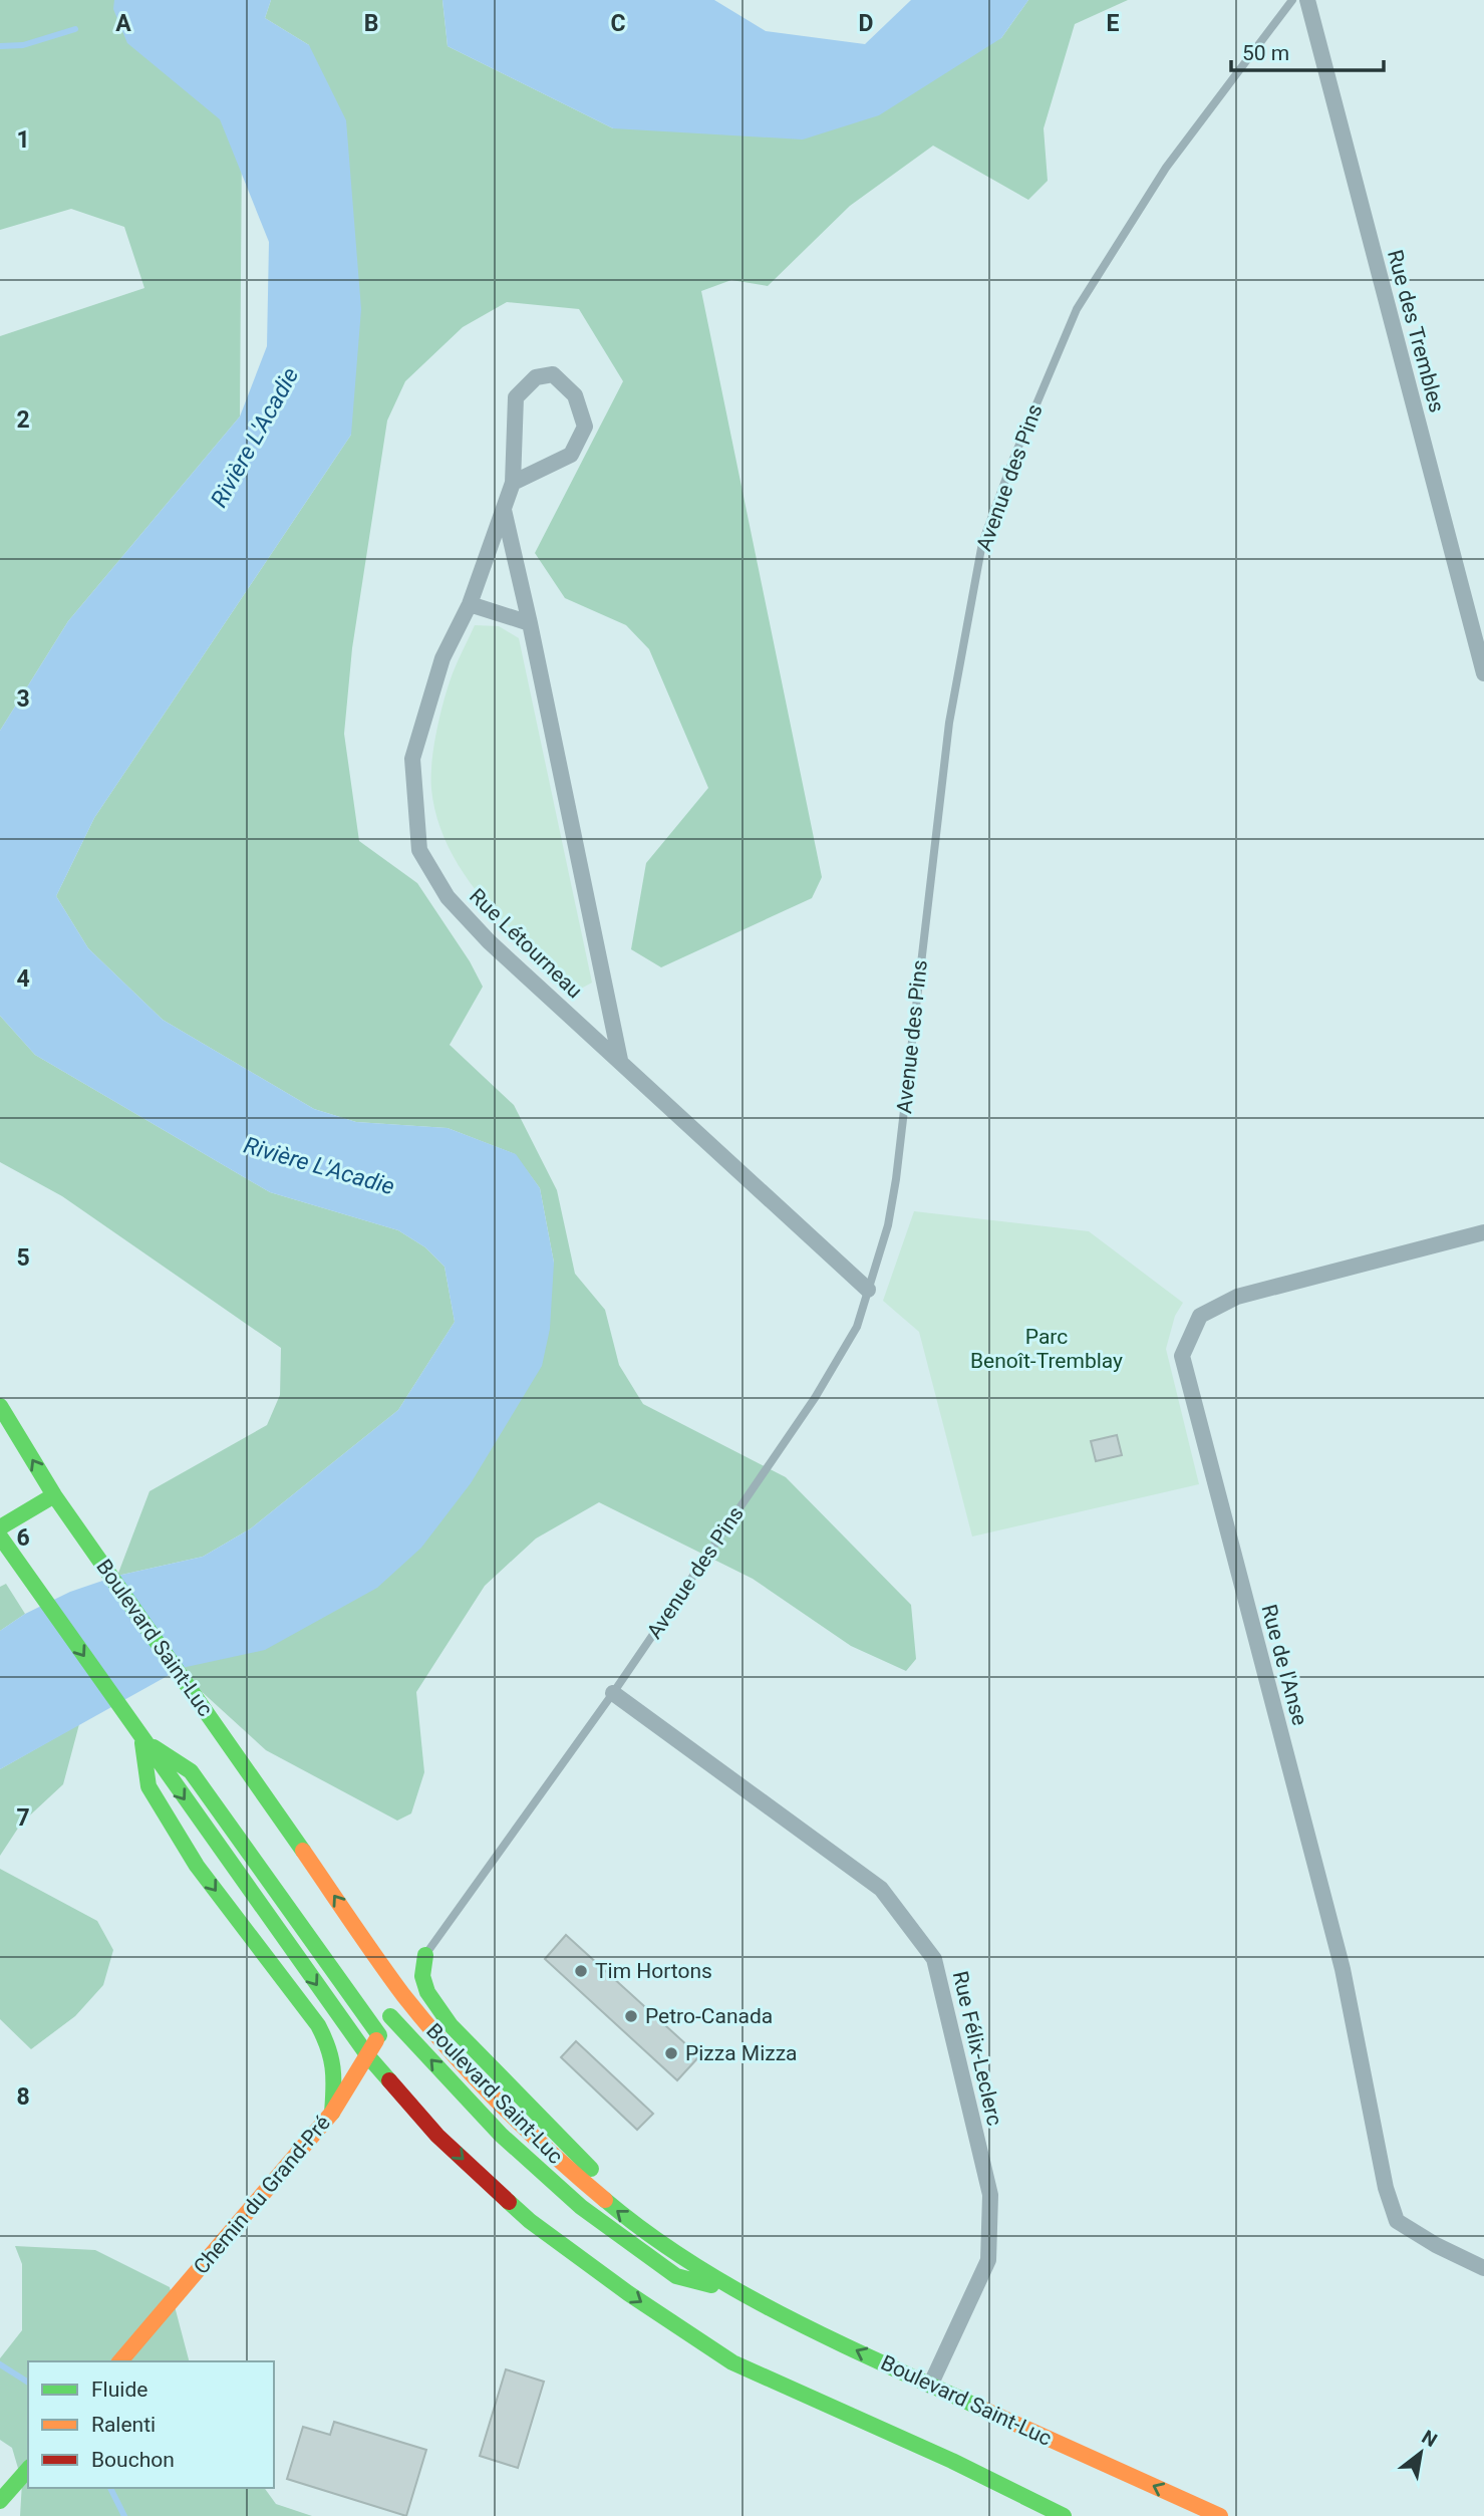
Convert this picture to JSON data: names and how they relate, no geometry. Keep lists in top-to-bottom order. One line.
{"streets":{"main road":["Boulevard Saint-Luc","Chemin du Grand-Pré"],"street":["Rue des Trembles","Rue Létourneau","Rue de l'Anse","Rue Félix-Leclerc"],"lane":["Avenue des Pins"]},"crossings":[["Avenue des Pins","Rue Létourneau"],["Avenue des Pins","Rue Félix-Leclerc"],["Boulevard Saint-Luc","Rue Félix-Leclerc"]],"water":["Rivière L'Acadie"],"parks":["Parc Benoît-Tremblay"],"places":["Tim Hortons","Petro-Canada","Pizza Mizza"],"legend":["Fluide","Ralenti","Bouchon"],"scale_bar":"50 m","north":"top right","grid":{"columns":["A","B","C","D","E"],"rows":["1","2","3","4","5","6","7","8"]}}
